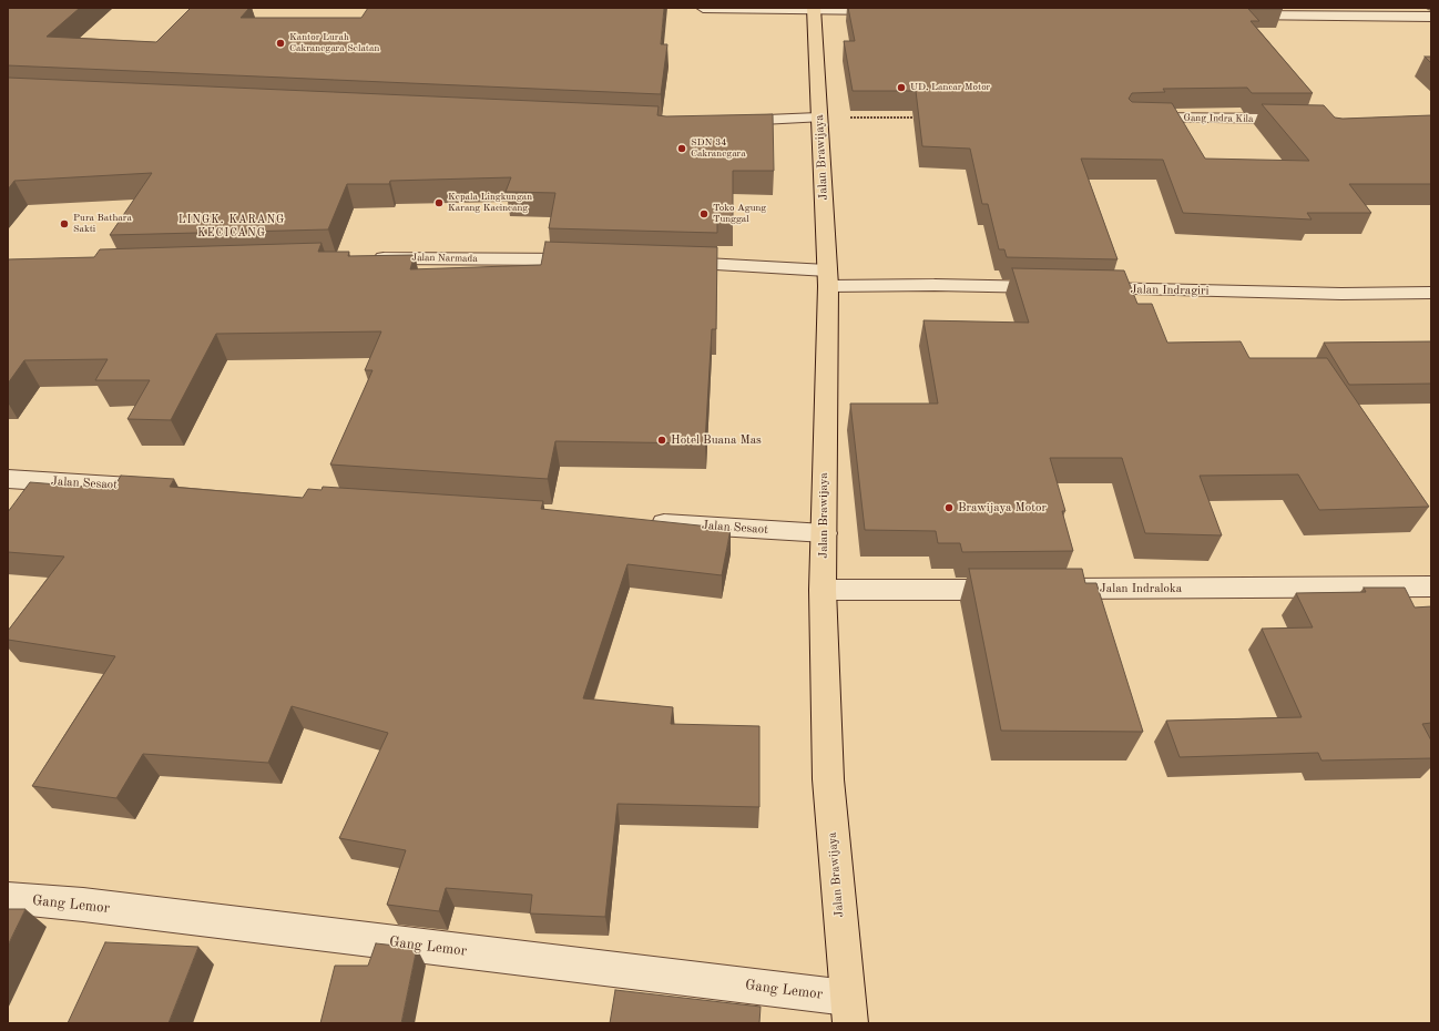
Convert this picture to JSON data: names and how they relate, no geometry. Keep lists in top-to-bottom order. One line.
{"streets":{"main road":["Jalan Brawijaya"],"street":["Gang Indra Kila","Jalan Narmada","Jalan Indragiri","Jalan Sesaot","Jalan Indraloka","Gang Lemor"]},"crossings":[["Jalan Brawijaya","Jalan Sesaot"],["Jalan Brawijaya","Jalan Indraloka"],["Jalan Brawijaya","Gang Lemor"]],"districts":["LINGK. KARANG KECICANG"],"places":["Kantor Lurah Cakranegara Selatan","UD. Lancar Motor","SDN 34 Cakranegara","Kepala Lingkungan Karang Kacincang","Toko Agung Tunggal","Pura Bathara Sakti","Hotel Buana Mas","Brawijaya Motor"]}
